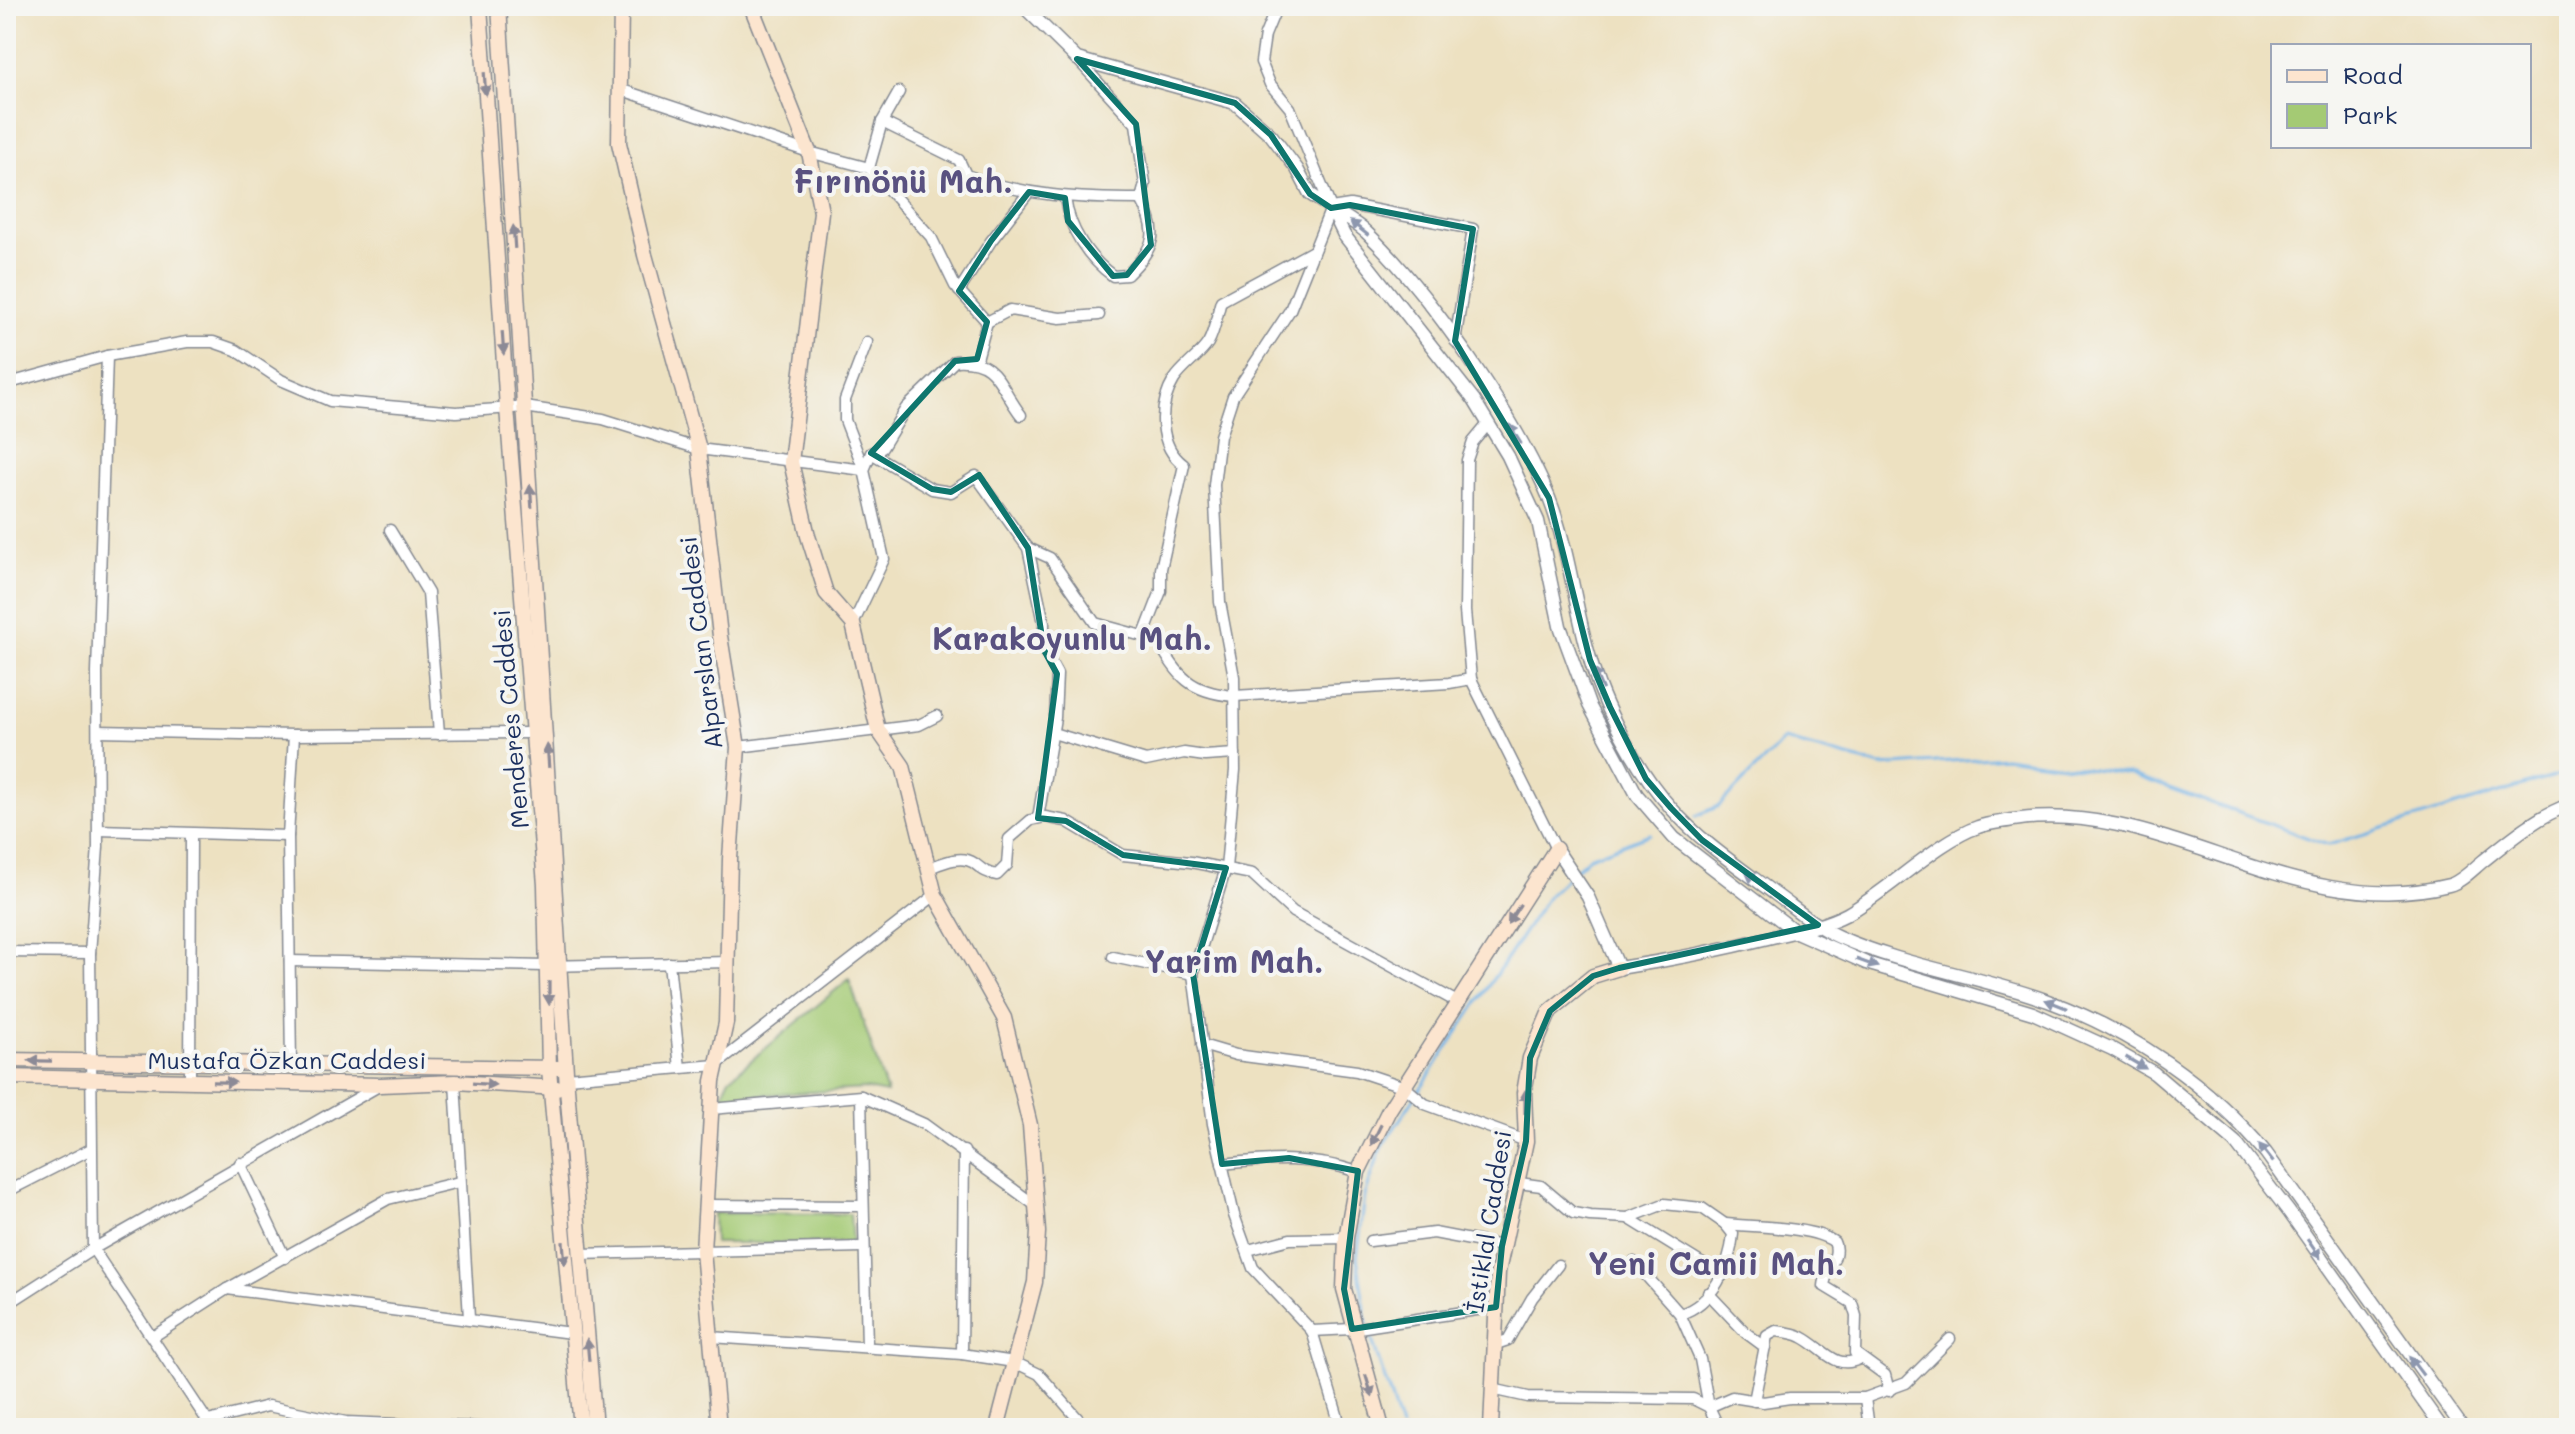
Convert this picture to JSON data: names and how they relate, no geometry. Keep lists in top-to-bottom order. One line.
{"streets":{"main road":["Alparslan Caddesi","Menderes Caddesi","Mustafa Özkan Caddesi","İstiklal Caddesi"]},"crossings":[["Menderes Caddesi","Mustafa Özkan Caddesi"]],"districts":["Fırınönü Mah.","Karakoyunlu Mah.","Yarim Mah.","Yeni Camii Mah."],"legend":["Road","Park"]}
